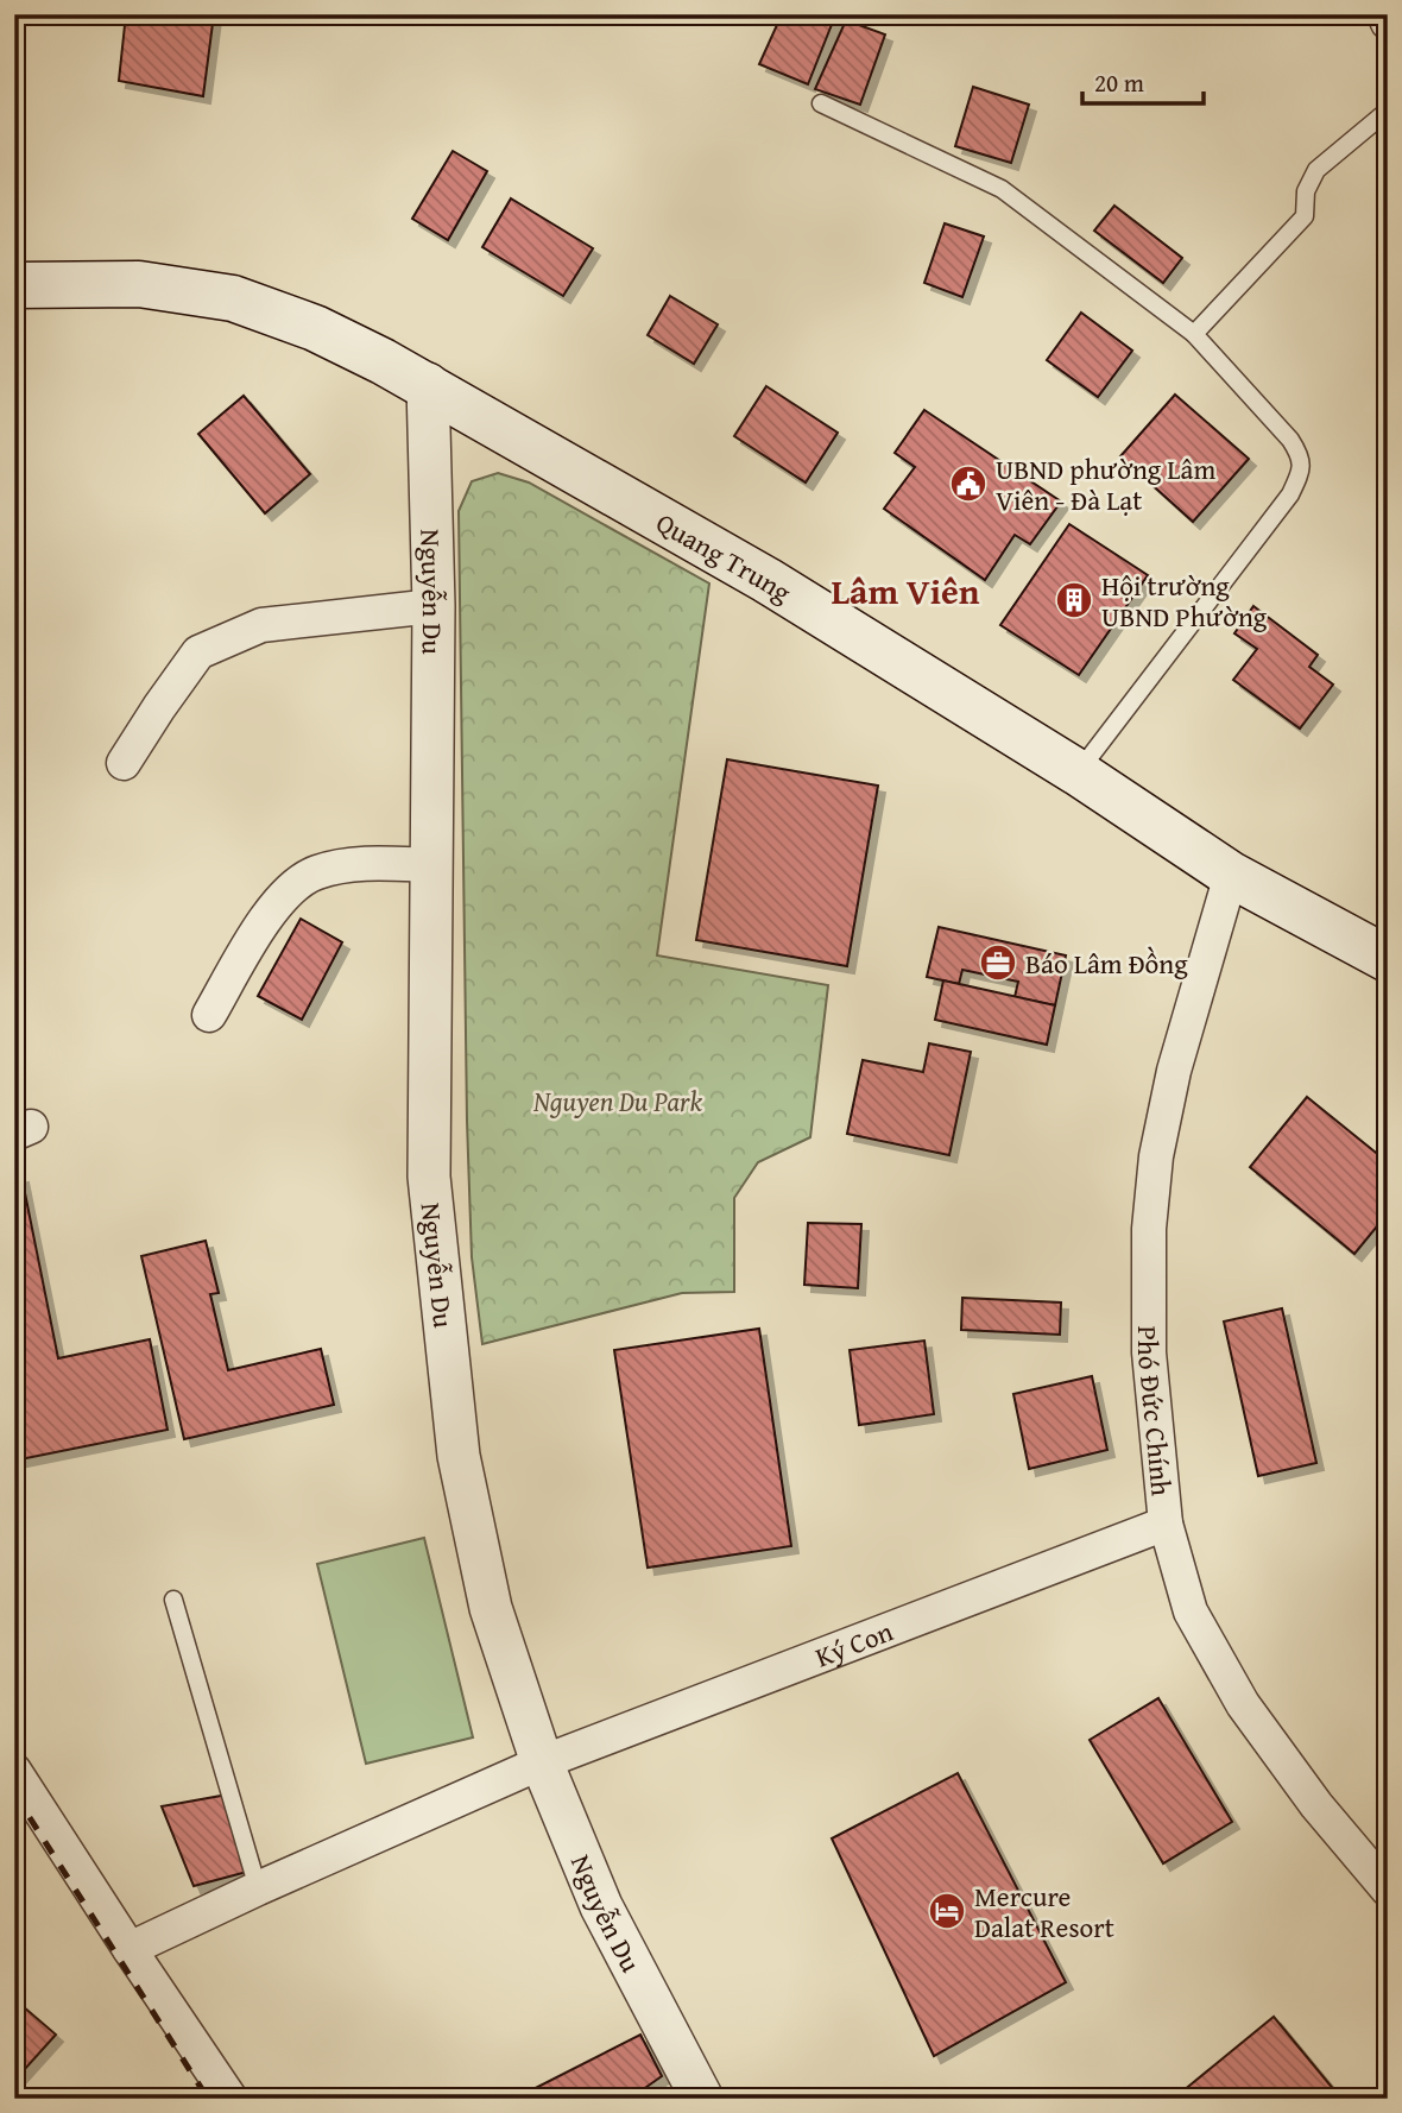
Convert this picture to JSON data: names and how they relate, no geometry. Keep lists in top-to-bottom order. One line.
{"streets":{"main road":["Quang Trung"],"street":["Nguyễn Du","Phó Đức Chính","Ký Con"]},"crossings":[["Quang Trung","Nguyễn Du"],["Quang Trung","Phó Đức Chính"],["Nguyễn Du","Ký Con"],["Phó Đức Chính","Ký Con"]],"districts":["Lâm Viên"],"parks":["Nguyen Du Park"],"places":{"public building":["UBND phường Lâm Viên - Đà Lạt"],"building":["Hội trường UBND Phường"],"office":["Báo Lâm Đồng"],"hotel":["Mercure Dalat Resort"]},"scale_bar":"20 m"}
